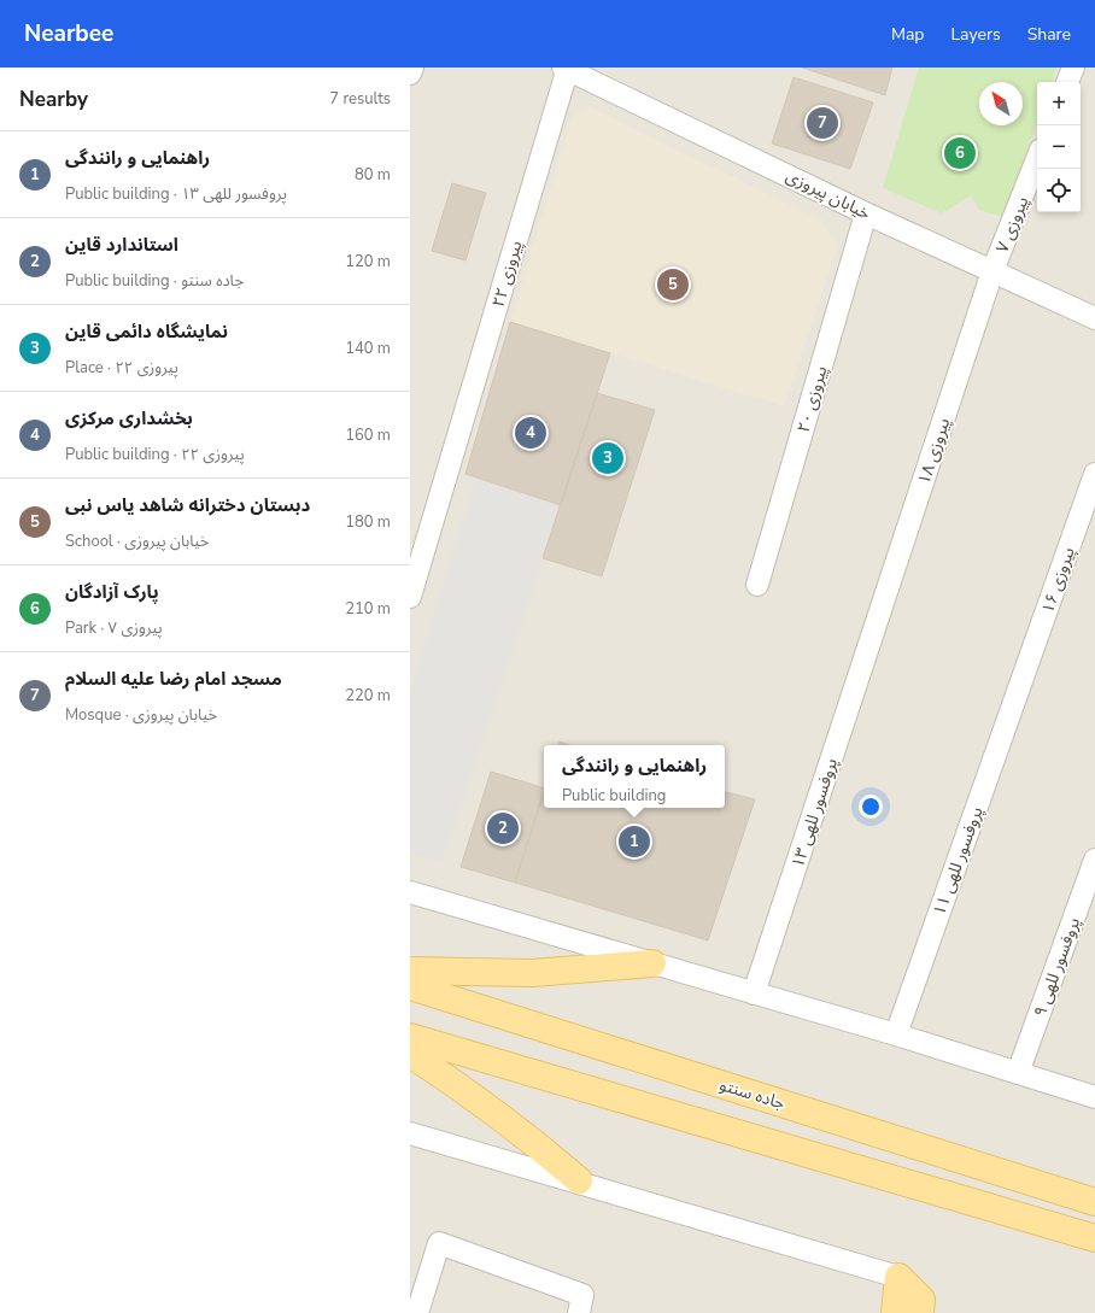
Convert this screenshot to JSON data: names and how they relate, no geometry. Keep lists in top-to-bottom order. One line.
{"streets":{"main road":["جاده سنتو"],"street":["خیابان پیروزی","پیروزی ۷","پیروزی ۲۲","پیروزی ۲۰","پیروزی ۱۸","پیروزی ۱۶","پروفسور للهی ۱۳","پروفسور للهی ۱۱","پروفسور للهی ۹"]},"crossings":[["خیابان پیروزی","پیروزی ۷"],["خیابان پیروزی","پیروزی ۲۲"],["خیابان پیروزی","پیروزی ۲۰"],["خیابان پیروزی","پیروزی ۱۸"],["پیروزی ۷","پیروزی ۱۸"],["پیروزی ۱۸","پروفسور للهی ۱۳"],["پیروزی ۱۶","پروفسور للهی ۱۱"]],"north":"top left","page":{"header":"Nearbee","nav":["Map","Layers","Share"],"heading":["Nearby","7 results"],"map_buttons":["+","−"],"pins":["7","6","5","4","3","2","1"],"list":[{"mark":"1","name":"راهنمایی و رانندگی","note":"Public building · پروفسور للهی ۱۳","value":"80 m"},{"mark":"2","name":"استاندارد قاین","note":"Public building · جاده سنتو","value":"120 m"},{"mark":"3","name":"نمایشگاه دائمی قاین","note":"Place · پیروزی ۲۲","value":"140 m"},{"mark":"4","name":"بخشداری مرکزی","note":"Public building · پیروزی ۲۲","value":"160 m"},{"mark":"5","name":"دبستان دخترانه شاهد یاس نبی","note":"School · خیابان پیروزی","value":"180 m"},{"mark":"6","name":"پارک آزادگان","note":"Park · پیروزی ۷","value":"210 m"},{"mark":"7","name":"مسجد امام رضا علیه السلام","note":"Mosque · خیابان پیروزی","value":"220 m"}],"popup":["راهنمایی و رانندگی","Public building"]}}
